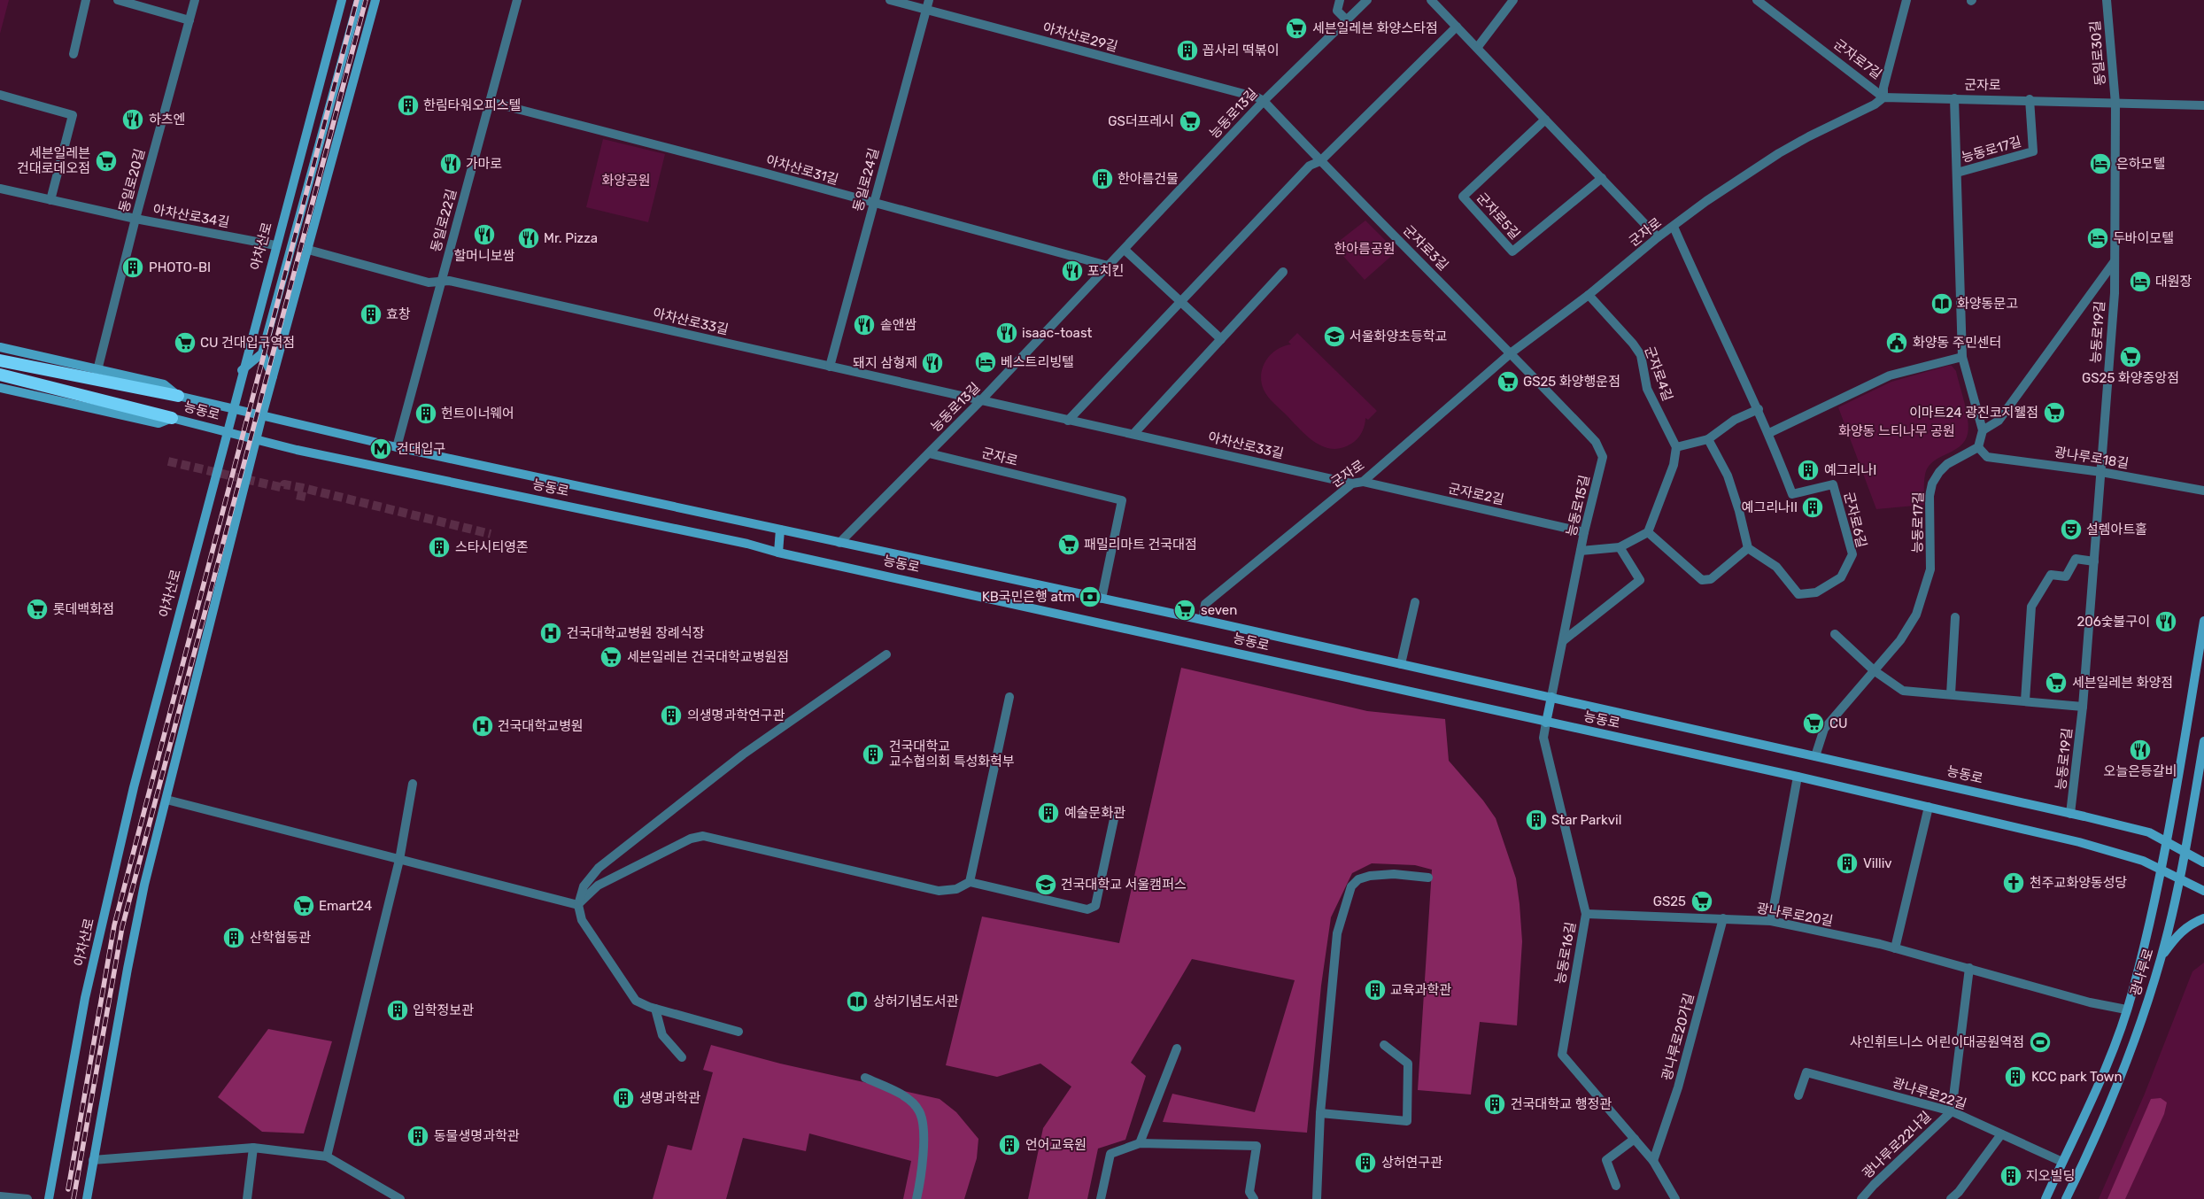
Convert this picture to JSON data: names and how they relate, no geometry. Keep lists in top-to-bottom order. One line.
{"streets":{"highway":["능동로"],"main road":["아차산로","광나루로"],"street":["아차산로29길","동일로30길","군자로7길","군자로","능동로13길","능동로17길","아차산로31길","동일로24길","동일로20길","아차산로34길","군자로5길","동일로22길","군자로3길","아차산로33길","능동로19길","군자로4길","광나루로18길","군자로2길","능동로15길","군자로6길","광나루로20길","능동로16길","광나루로20가길","광나루로22길","광나루로22나길"]},"crossings":[["아차산로29길","능동로13길"],["아차산로29길","동일로24길"],["아차산로29길","군자로3길"],["동일로30길","군자로"],["동일로30길","능동로19길"],["군자로7길","군자로"],["군자로","능동로13길"],["군자로","능동로17길"],["군자로","군자로3길"],["군자로","아차산로33길"],["군자로","능동로19길"],["군자로","군자로4길"],["군자로","능동로"],["군자로","군자로2길"],["군자로","능동로15길"],["군자로","군자로6길"],["능동로13길","아차산로31길"],["능동로13길","군자로3길"],["능동로13길","아차산로33길"],["능동로13길","능동로"],["능동로17길","능동로"],["능동로17길","광나루로18길"],["아차산로31길","동일로24길"],["아차산로31길","동일로22길"],["동일로24길","아차산로33길"],["동일로20길","아차산로34길"],["동일로20길","능동로"],["아차산로34길","아차산로"],["동일로22길","아차산로33길"],["동일로22길","능동로"],["아차산로","능동로"],["군자로3길","능동로15길"],["능동로19길","능동로"],["능동로19길","광나루로18길"],["능동로","능동로15길"],["능동로","능동로16길"],["능동로","광나루로"],["군자로2길","능동로15길"],["광나루로20길","능동로16길"],["광나루로20길","광나루로"],["광나루로20길","광나루로20가길"],["능동로16길","광나루로20가길"],["광나루로","광나루로22길"],["광나루로22길","광나루로22나길"]],"parks":["화양공원","한아름공원","화양동 느티나무 공원"],"places":{"supermarket":["세븐일레븐 화양스타점","GS더프레시","세븐일레븐 건대로데오점","CU 건대입구역점","GS25 화양중앙점","GS25 화양행운점","이마트24 광진코지웰점","패밀리마트 건국대점","롯데백화점","seven","세븐일레븐 건국대학교병원점","세븐일레븐 화양점","CU","GS25","Emart24"],"building":["꼽사리 떡볶이","한림타워오피스텔","한아름건물","PHOTO-BI","효창","헌트이너웨어","예그리나I","예그리나II","스타시티영존","의생명과학연구관","건국대학교 교수협의회 특성화헉부","예술문화관","Star Parkvil","Villiv","산학협동관","교육과학관","입학정보관","KCC park Town","생명과학관","건국대학교 행정관","동물생명과학관","언어교육원","상허연구관","지오빌딩"],"restaurant":["하츠엔","가마로","할머니보쌈","Mr. Pizza","포치킨","솥앤쌈","isaac-toast","돼지 삼형제","206숯불구이","오늘은등갈비"],"hotel":["은하모텔","두바이모텔","대원장","베스트리빙텔"],"library":["화양동문고","상허기념도서관"],"school or university":["서울화양초등학교","건국대학교 서울캠퍼스"],"public building":["화양동 주민센터"],"metro station":["건대입구"],"theatre":["설렘아트홀"],"bank":["KB국민은행 atm"],"hospital":["건국대학교병원 장례식장","건국대학교병원"],"church":["천주교화양동성당"],"sports":["샤인휘트니스 어린이대공원역점"]}}
